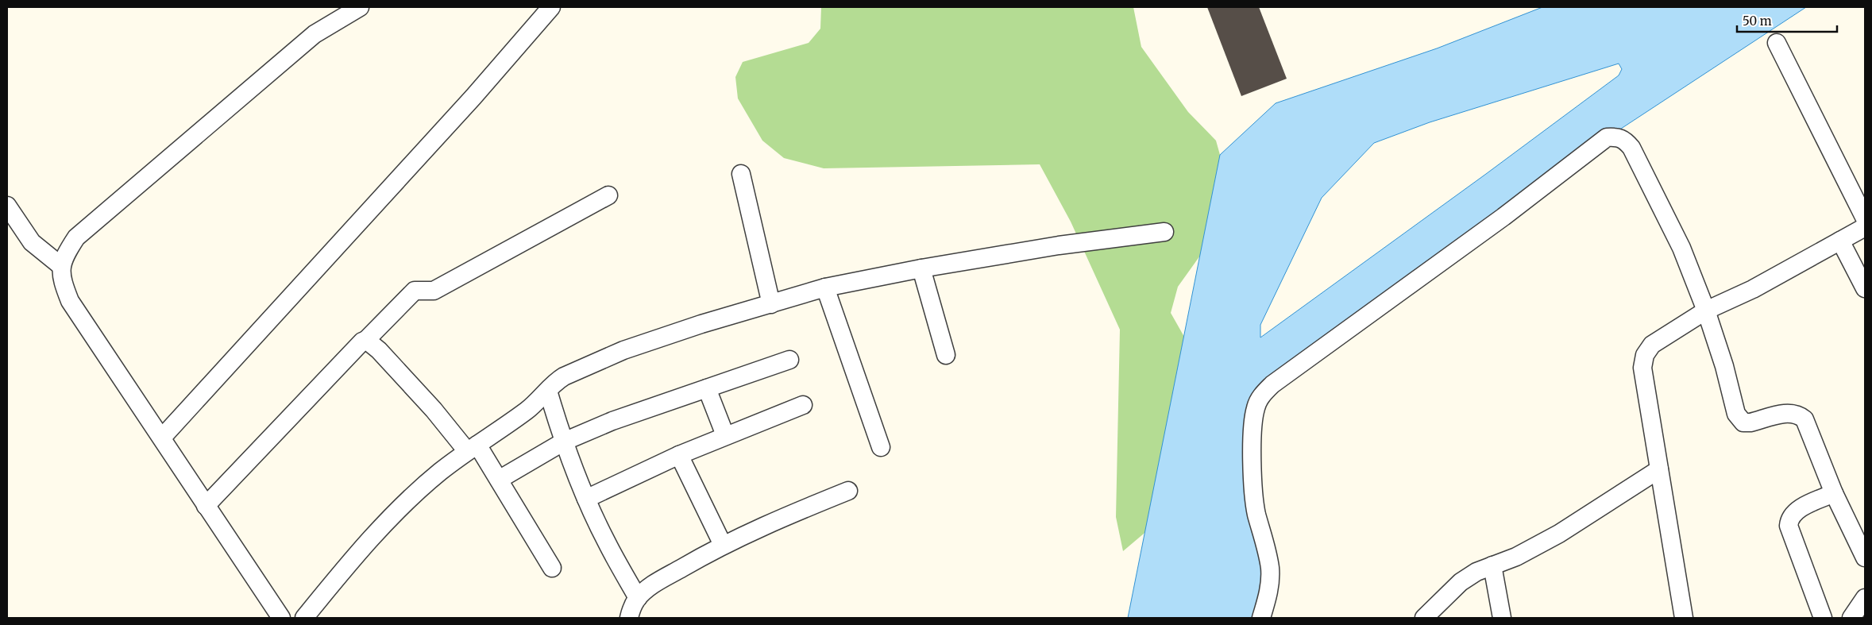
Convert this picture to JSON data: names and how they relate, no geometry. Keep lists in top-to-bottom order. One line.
{"scale_bar":"50 m"}
